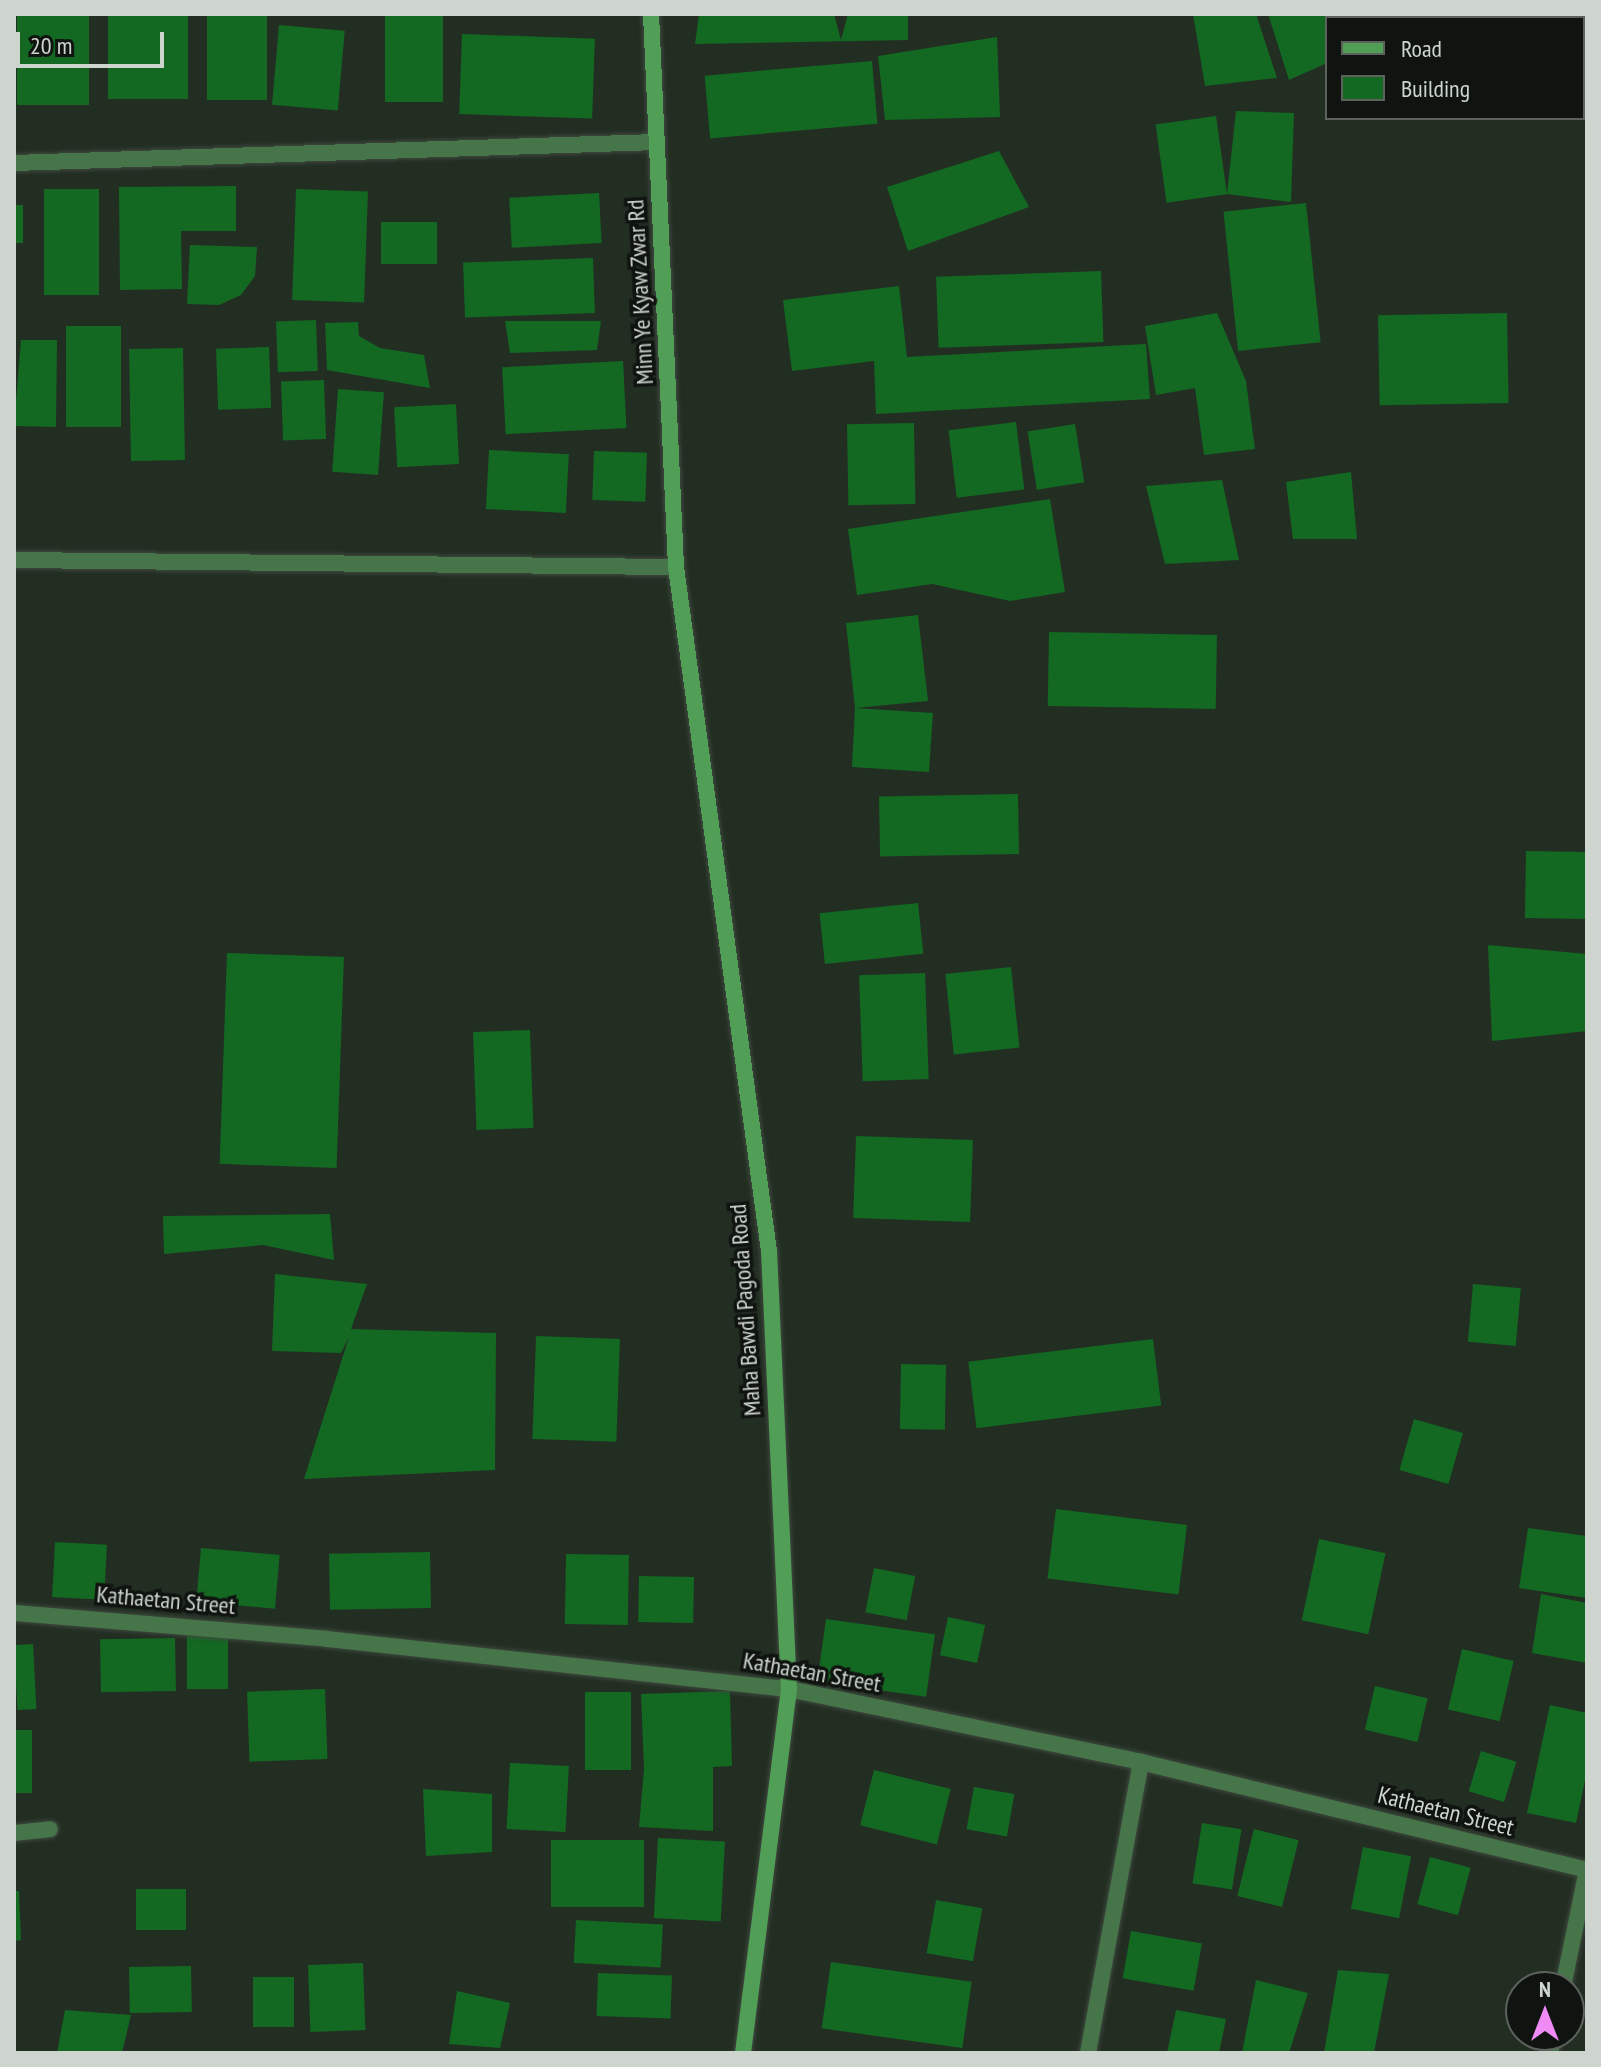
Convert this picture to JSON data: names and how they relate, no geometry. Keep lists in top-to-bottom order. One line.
{"streets":{"street":["Minn Ye Kyaw Zwar Rd","Maha Bawdi Pagoda Road","Kathaetan Street"]},"crossings":[["Minn Ye Kyaw Zwar Rd","Maha Bawdi Pagoda Road"],["Maha Bawdi Pagoda Road","Kathaetan Street"]],"legend":["Road","Building"],"scale_bar":"20 m","north":"top"}
